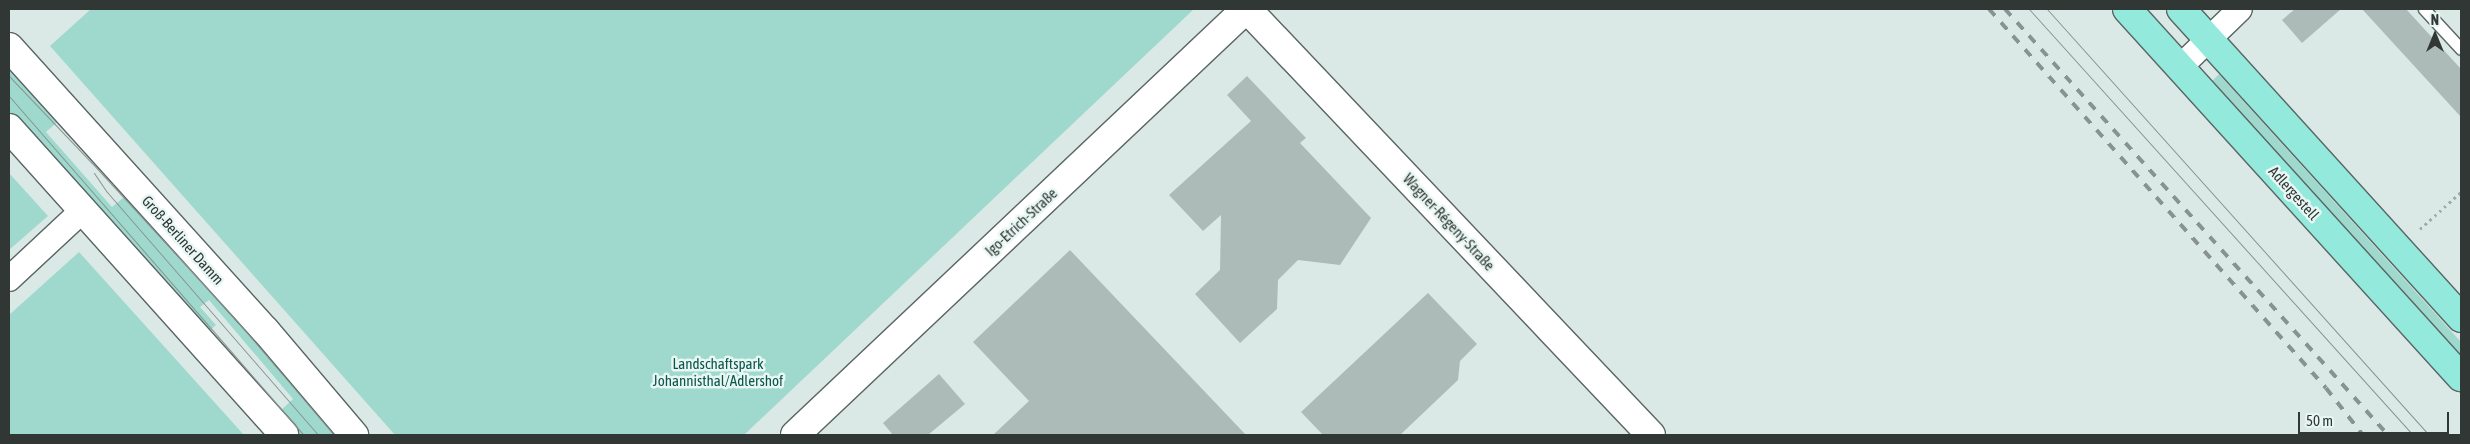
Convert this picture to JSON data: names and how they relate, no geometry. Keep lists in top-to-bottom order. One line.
{"streets":{"main road":["Adlergestell"],"street":["Igo-Etrich-Straße","Wagner-Régeny-Straße","Groß-Berliner Damm"]},"crossings":[["Igo-Etrich-Straße","Wagner-Régeny-Straße"]],"parks":["Landschaftspark Johannisthal/Adlershof"],"scale_bar":"50 m","north":"top"}
